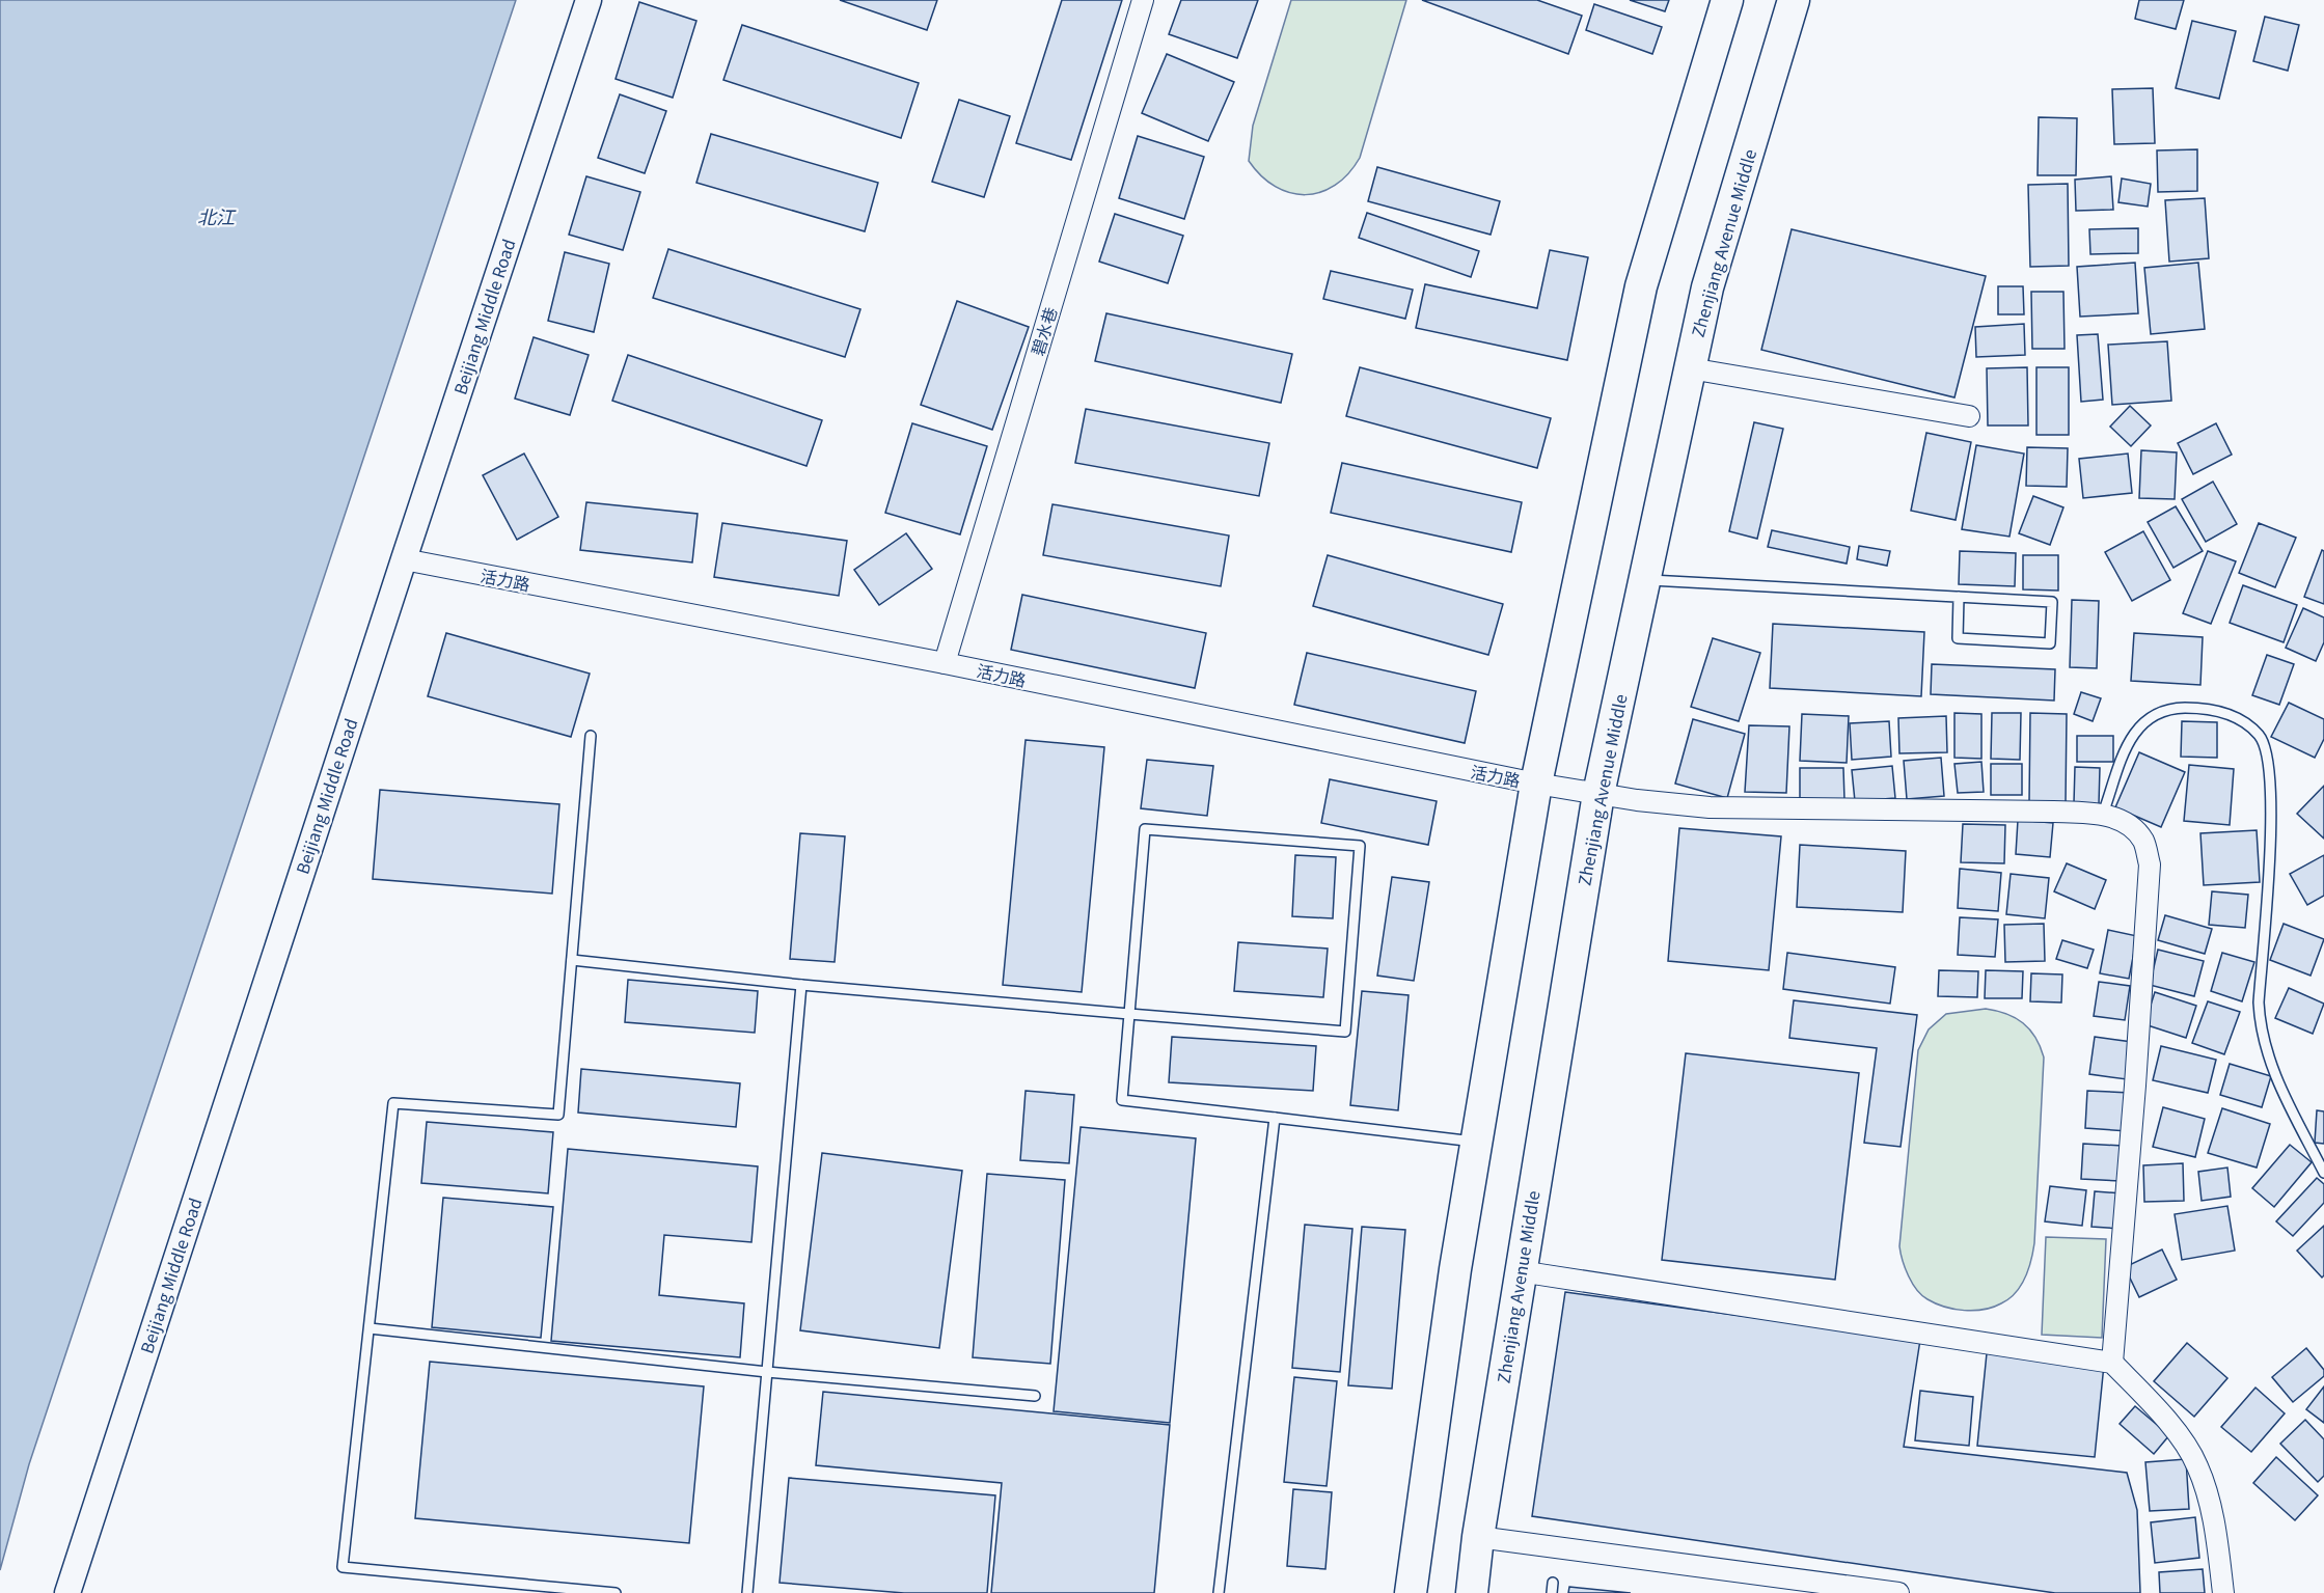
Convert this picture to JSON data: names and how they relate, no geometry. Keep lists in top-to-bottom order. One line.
{"streets":{"main road":["Zhenjiang Avenue Middle"],"street":["Beijiang Middle Road","碧水巷","活力路"]},"crossings":[["Zhenjiang Avenue Middle","活力路"],["Beijiang Middle Road","活力路"],["碧水巷","活力路"]],"water":["北江"]}
